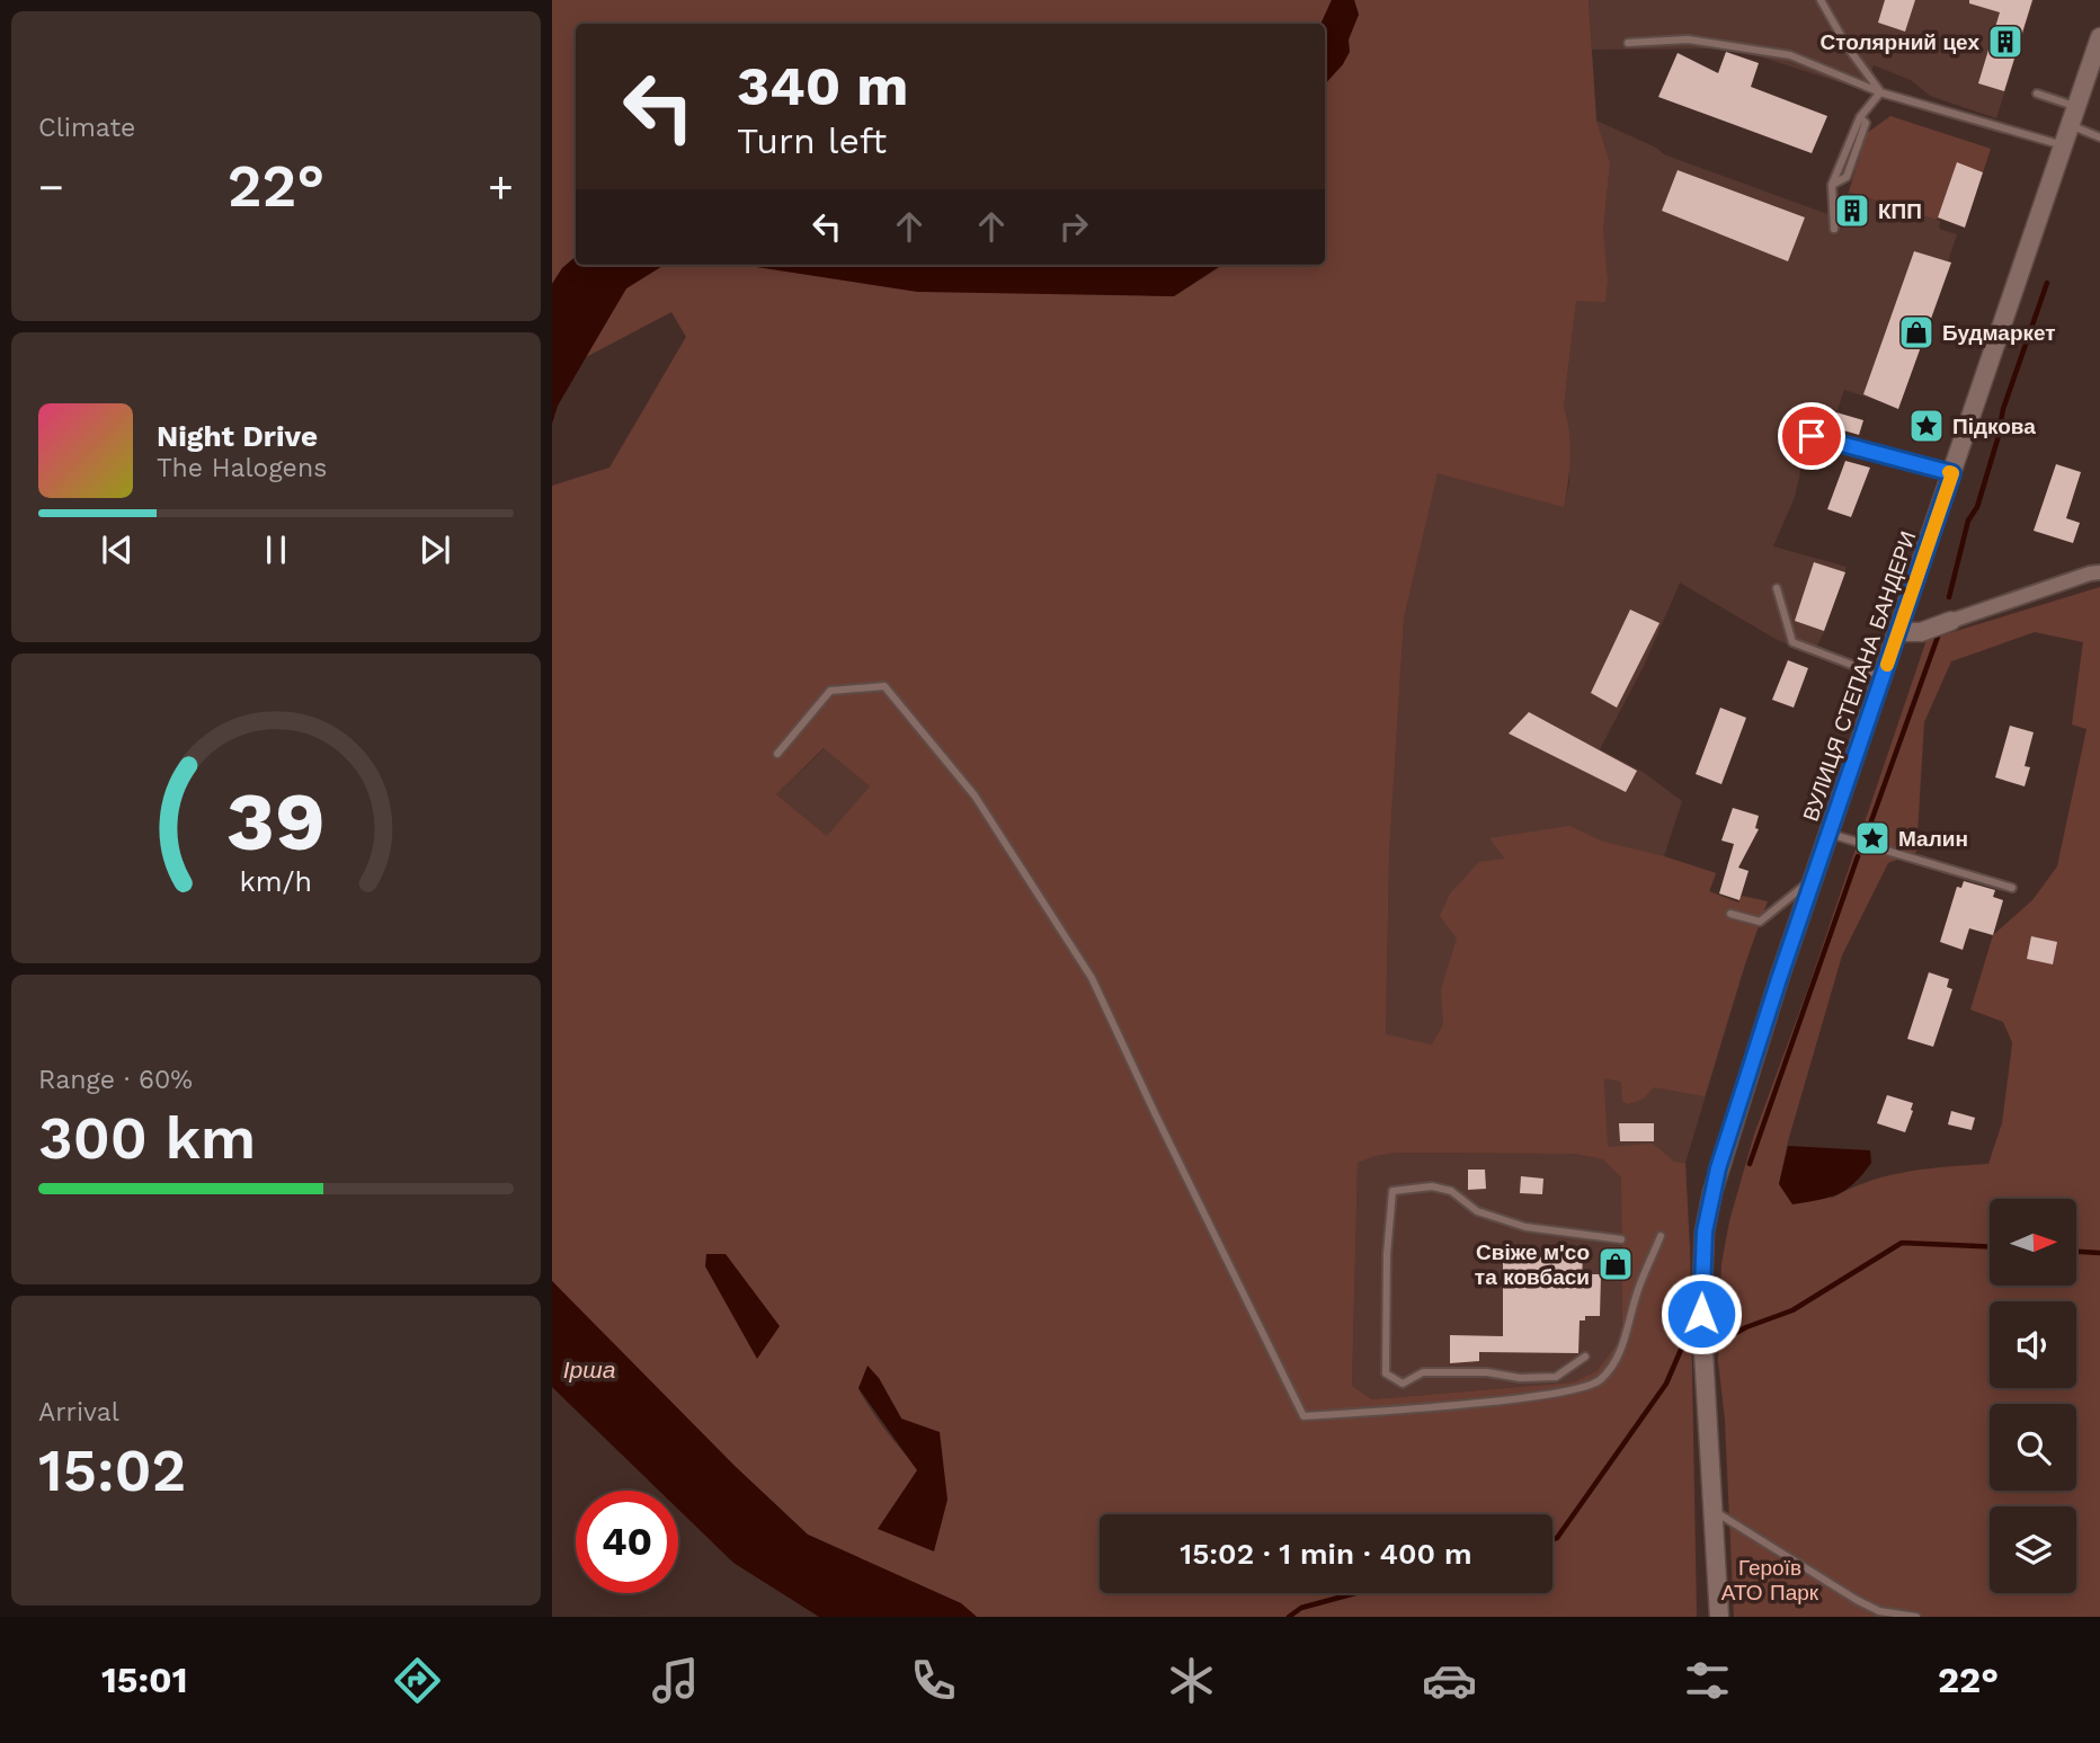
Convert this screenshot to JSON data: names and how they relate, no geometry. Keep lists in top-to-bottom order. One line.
{"streets":{"street":["ВУЛИЦЯ СТЕПАНА БАНДЕРИ"]},"water":["Ірша"],"parks":["Героїв АТО Парк"],"places":{"building":["Столярний цех","КПП"],"shop":["Будмаркет","Свіже м'со та ковбаси"],"place":["Підкова","Малин"]},"north":"right","page":{"tile":["Climate",["Range · 60%","300 km"],["Arrival","15:02"]],"turn":["340 m","Turn left"],"heat":["−","22°","+"],"song":["Night Drive","The Halogens"],"limit":"40","trip":"15:02 · 1 min · 400 m","tabs":["15:01","22°"],"gauge":["39","km/h"]}}
